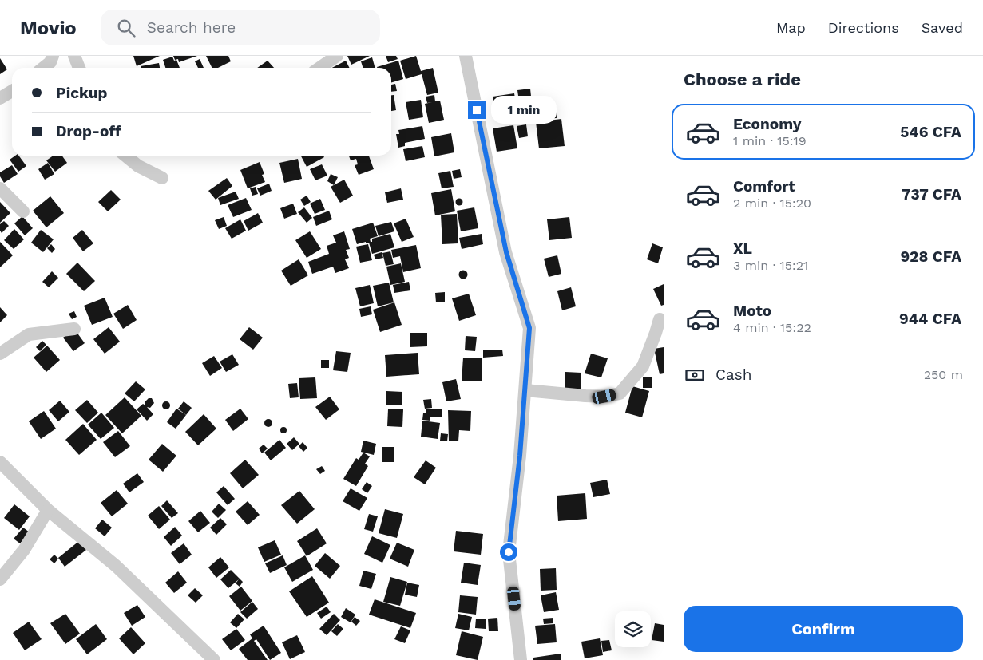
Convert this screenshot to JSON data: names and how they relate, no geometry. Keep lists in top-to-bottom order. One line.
{"page":{"header":"Movio","search":"Search here","nav":["Map","Directions","Saved"],"heading":"Choose a ride","banner":["Pickup","Drop-off"],"bubble":"1 min","list":[{"name":"Economy","note":"1 min · 15:19","value":"546 CFA"},{"name":"Comfort","note":"2 min · 15:20","value":"737 CFA"},{"name":"XL","note":"3 min · 15:21","value":"928 CFA"},{"name":"Moto","note":"4 min · 15:22","value":"944 CFA"}],"pay":["Cash","250 m"],"buttons":"Confirm"}}
